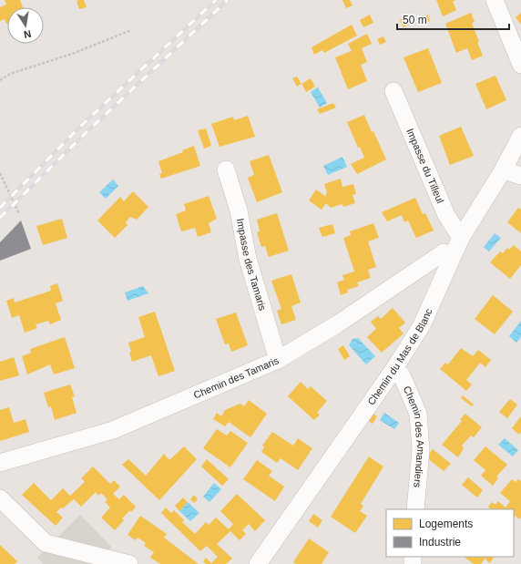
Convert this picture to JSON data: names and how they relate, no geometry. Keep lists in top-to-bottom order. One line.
{"streets":{"street":["Impasse du Tilleul","Impasse des Tamaris","Chemin du Mas de Blanc","Chemin des Tamaris","Chemin des Amandiers"]},"crossings":[["Impasse du Tilleul","Chemin du Mas de Blanc"],["Impasse des Tamaris","Chemin des Tamaris"],["Chemin du Mas de Blanc","Chemin des Tamaris"],["Chemin du Mas de Blanc","Chemin des Amandiers"]],"legend":["Logements","Industrie"],"scale_bar":"50 m","north":"bottom"}
